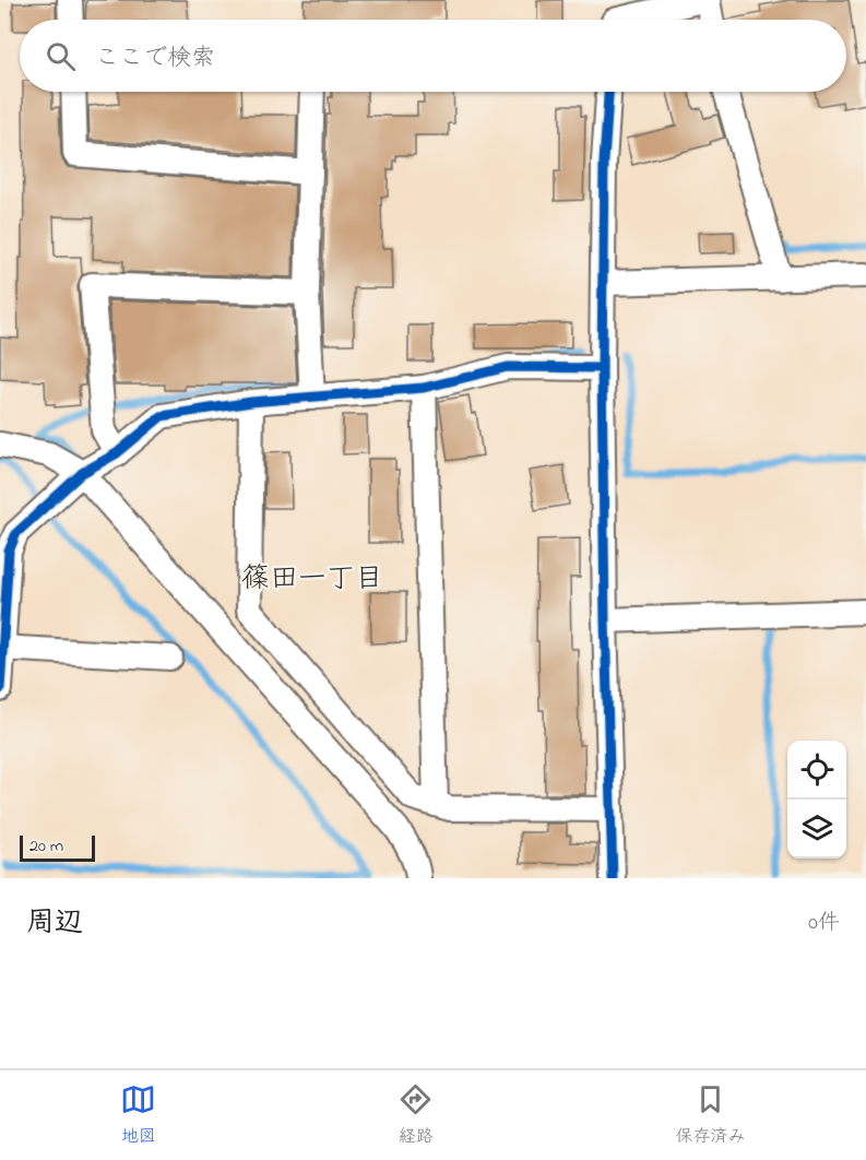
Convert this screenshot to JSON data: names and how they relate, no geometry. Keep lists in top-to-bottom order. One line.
{"districts":["篠田一丁目"],"scale_bar":"20 m","page":{"search":"ここで検索","scale":"20 m","heading":["周辺","0件"],"nav":["地図","経路","保存済み"]}}
